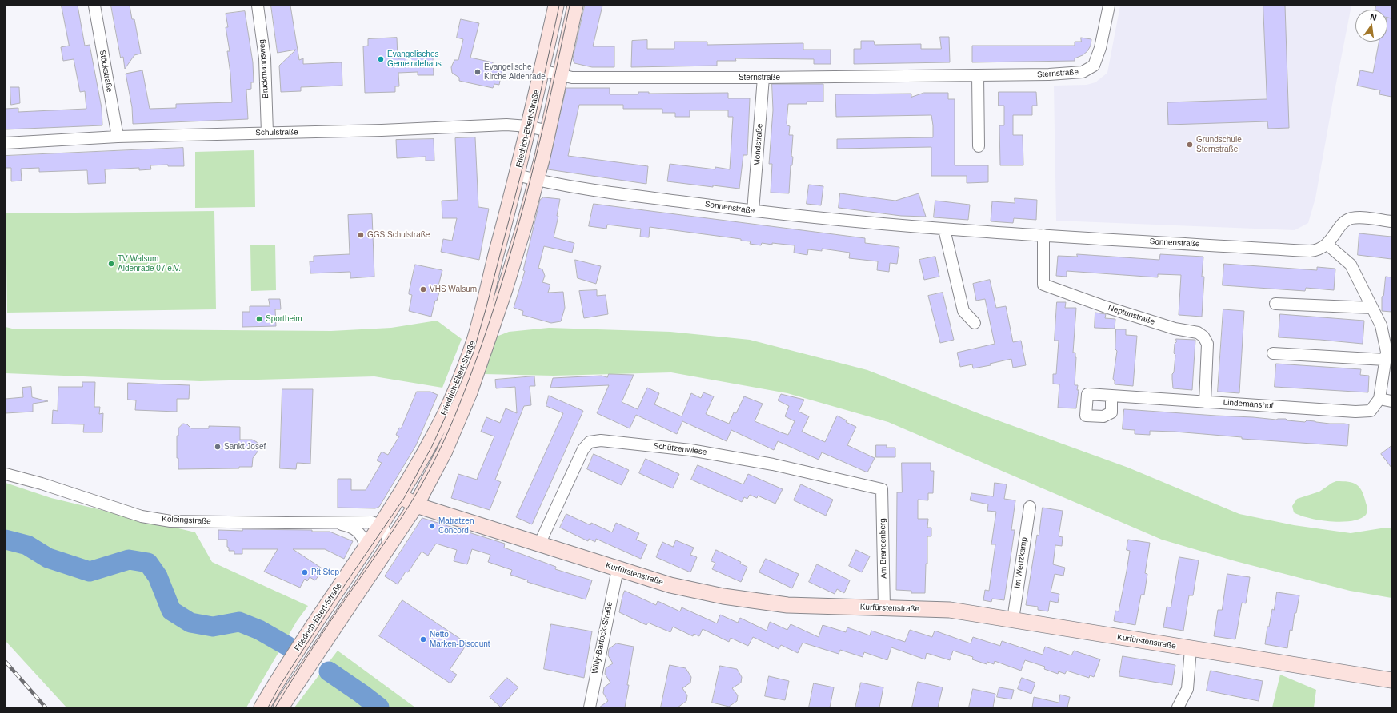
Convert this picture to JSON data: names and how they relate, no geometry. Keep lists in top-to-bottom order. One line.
{"streets":{"main road":["Friedrich-Ebert-Straße","Kurfürstenstraße"],"street":["Bruckmannsweg","Stöckstraße","Sternstraße","Schulstraße","Mondstraße","Sonnenstraße","Neptunstraße","Lindemanshof","Schützenwiese","Kolpingstraße","Am Brandenberg","Im Wertzkamp","Willy-Bartock-Straße"]},"crossings":[["Bruckmannsweg","Schulstraße"],["Stöckstraße","Schulstraße"],["Sternstraße","Friedrich-Ebert-Straße"],["Sternstraße","Mondstraße"],["Friedrich-Ebert-Straße","Schulstraße"],["Friedrich-Ebert-Straße","Sonnenstraße"],["Friedrich-Ebert-Straße","Kolpingstraße"],["Friedrich-Ebert-Straße","Kurfürstenstraße"],["Mondstraße","Sonnenstraße"],["Sonnenstraße","Neptunstraße"],["Neptunstraße","Lindemanshof"],["Schützenwiese","Am Brandenberg"],["Schützenwiese","Kurfürstenstraße"],["Am Brandenberg","Kurfürstenstraße"],["Im Wertzkamp","Kurfürstenstraße"],["Kurfürstenstraße","Willy-Bartock-Straße"]],"places":["Evangelisches Gemeindehaus","Evangelische Kirche Aldenrade","Grundschule Sternstraße","GGS Schulstraße","TV Walsum Aldenrade 07 e.V.","VHS Walsum","Sportheim","Sankt Josef","Matratzen Concord","Pit Stop","Netto Marken-Discount"],"north":"top"}
